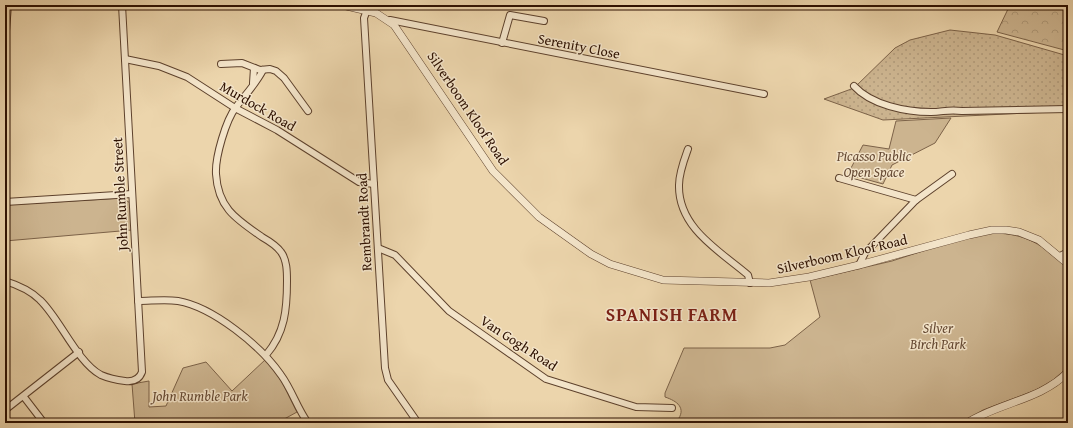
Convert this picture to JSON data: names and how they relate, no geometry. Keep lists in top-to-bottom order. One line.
{"streets":{"street":["Serenity Close","Murdock Road","Silverboom Kloof Road","John Rumble Street","Rembrandt Road","Van Gogh Road"]},"crossings":[["Serenity Close","Silverboom Kloof Road"],["Murdock Road","John Rumble Street"],["Murdock Road","Rembrandt Road"],["Silverboom Kloof Road","Rembrandt Road"],["Rembrandt Road","Van Gogh Road"]],"districts":["SPANISH FARM"],"parks":["Picasso Public Open Space","Silver Birch Park","John Rumble Park"]}
